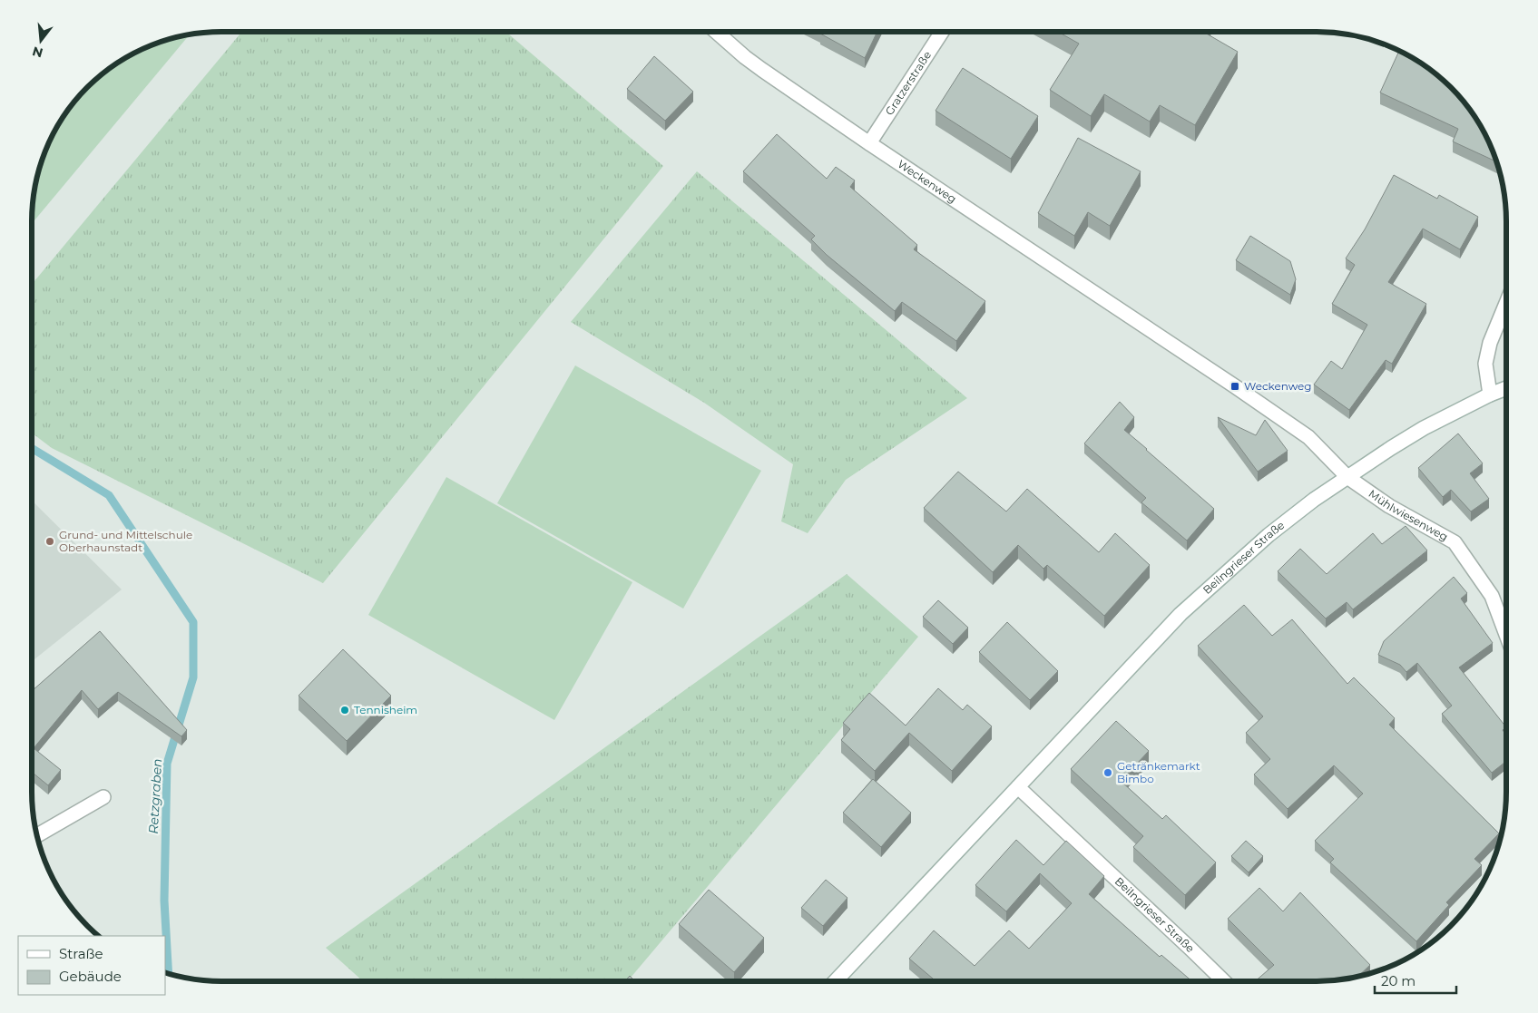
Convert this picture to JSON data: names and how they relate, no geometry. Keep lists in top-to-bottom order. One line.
{"streets":{"street":["Gratzerstraße","Weckenweg","Mühlwiesenweg","Beilngrieser Straße"]},"crossings":[["Gratzerstraße","Weckenweg"],["Weckenweg","Mühlwiesenweg"],["Weckenweg","Beilngrieser Straße"],["Mühlwiesenweg","Beilngrieser Straße"]],"water":["Retzgraben"],"places":{"transit":["Weckenweg"],"other":["Grund- und Mittelschule Oberhaunstadt","Tennisheim","Getränkemarkt Bimbo"]},"legend":["Straße","Gebäude"],"scale_bar":"20 m","north":"bottom"}
